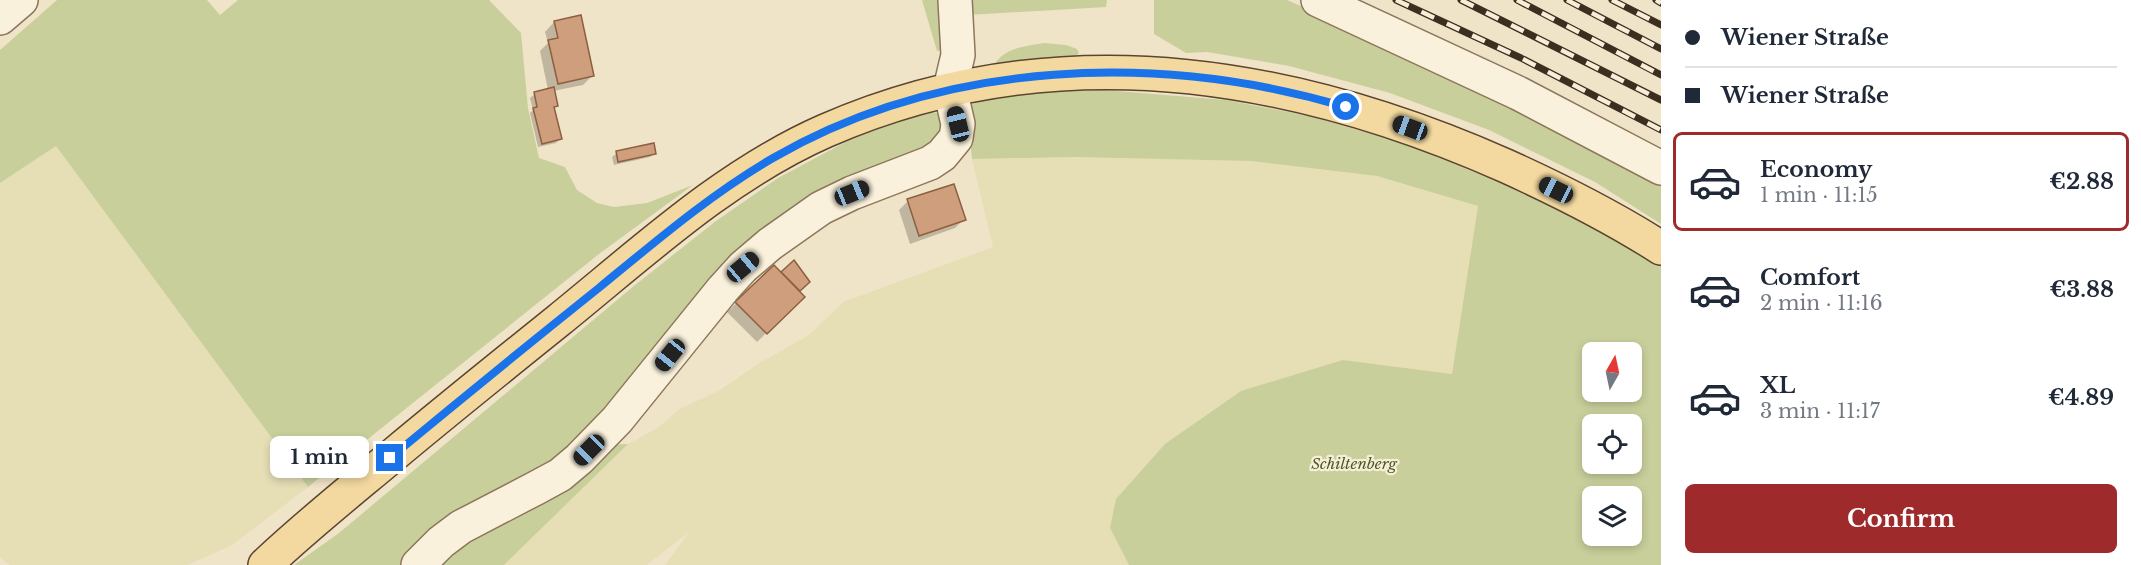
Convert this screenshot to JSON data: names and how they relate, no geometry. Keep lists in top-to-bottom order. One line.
{"parks":["Schiltenberg"],"north":"top","page":{"banner":["Wiener Straße","Wiener Straße"],"list":[{"name":"Economy","note":"1 min · 11:15","value":"€2.88"},{"name":"Comfort","note":"2 min · 11:16","value":"€3.88"},{"name":"XL","note":"3 min · 11:17","value":"€4.89"}],"bubble":"1 min","buttons":"Confirm"}}
